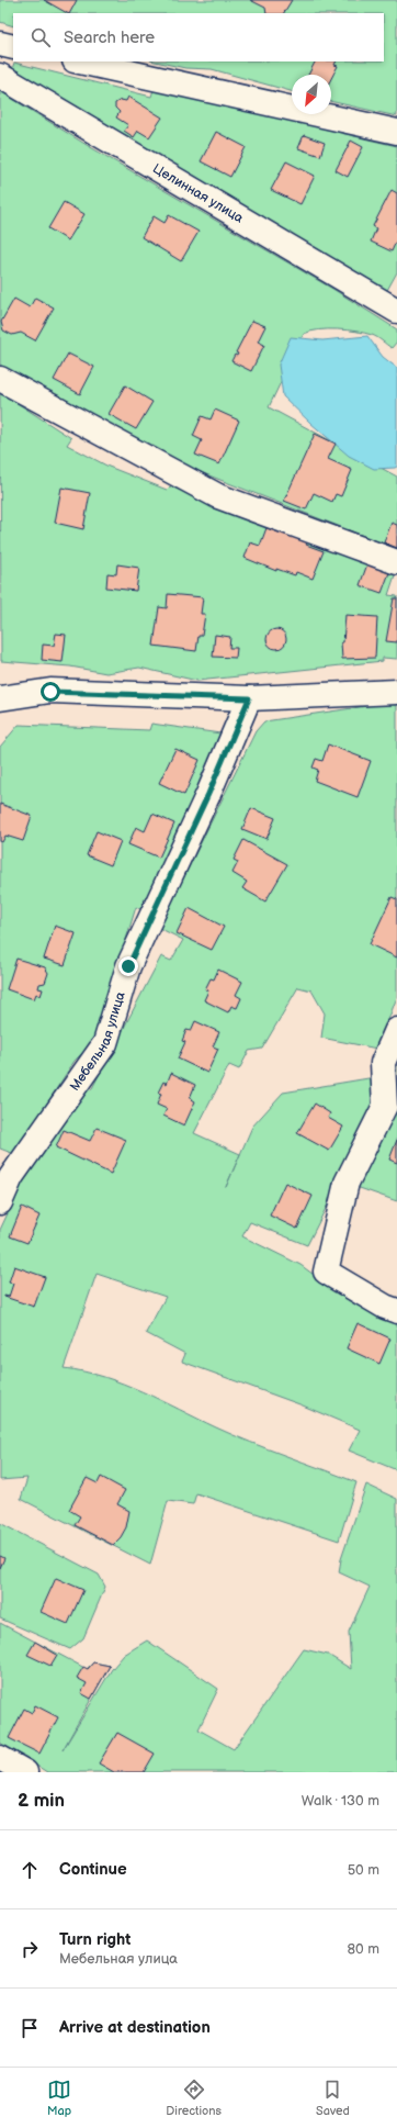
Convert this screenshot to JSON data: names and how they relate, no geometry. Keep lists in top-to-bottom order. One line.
{"streets":{"street":["Целинная улица","Мебельная улица"]},"north":"bottom left","page":{"search":"Search here","heading":["2 min","Walk · 130 m"],"list":[["Continue","50 m"],["Turn right","Мебельная улица","80 m"],"Arrive at destination"],"nav":["Map","Directions","Saved"]}}
